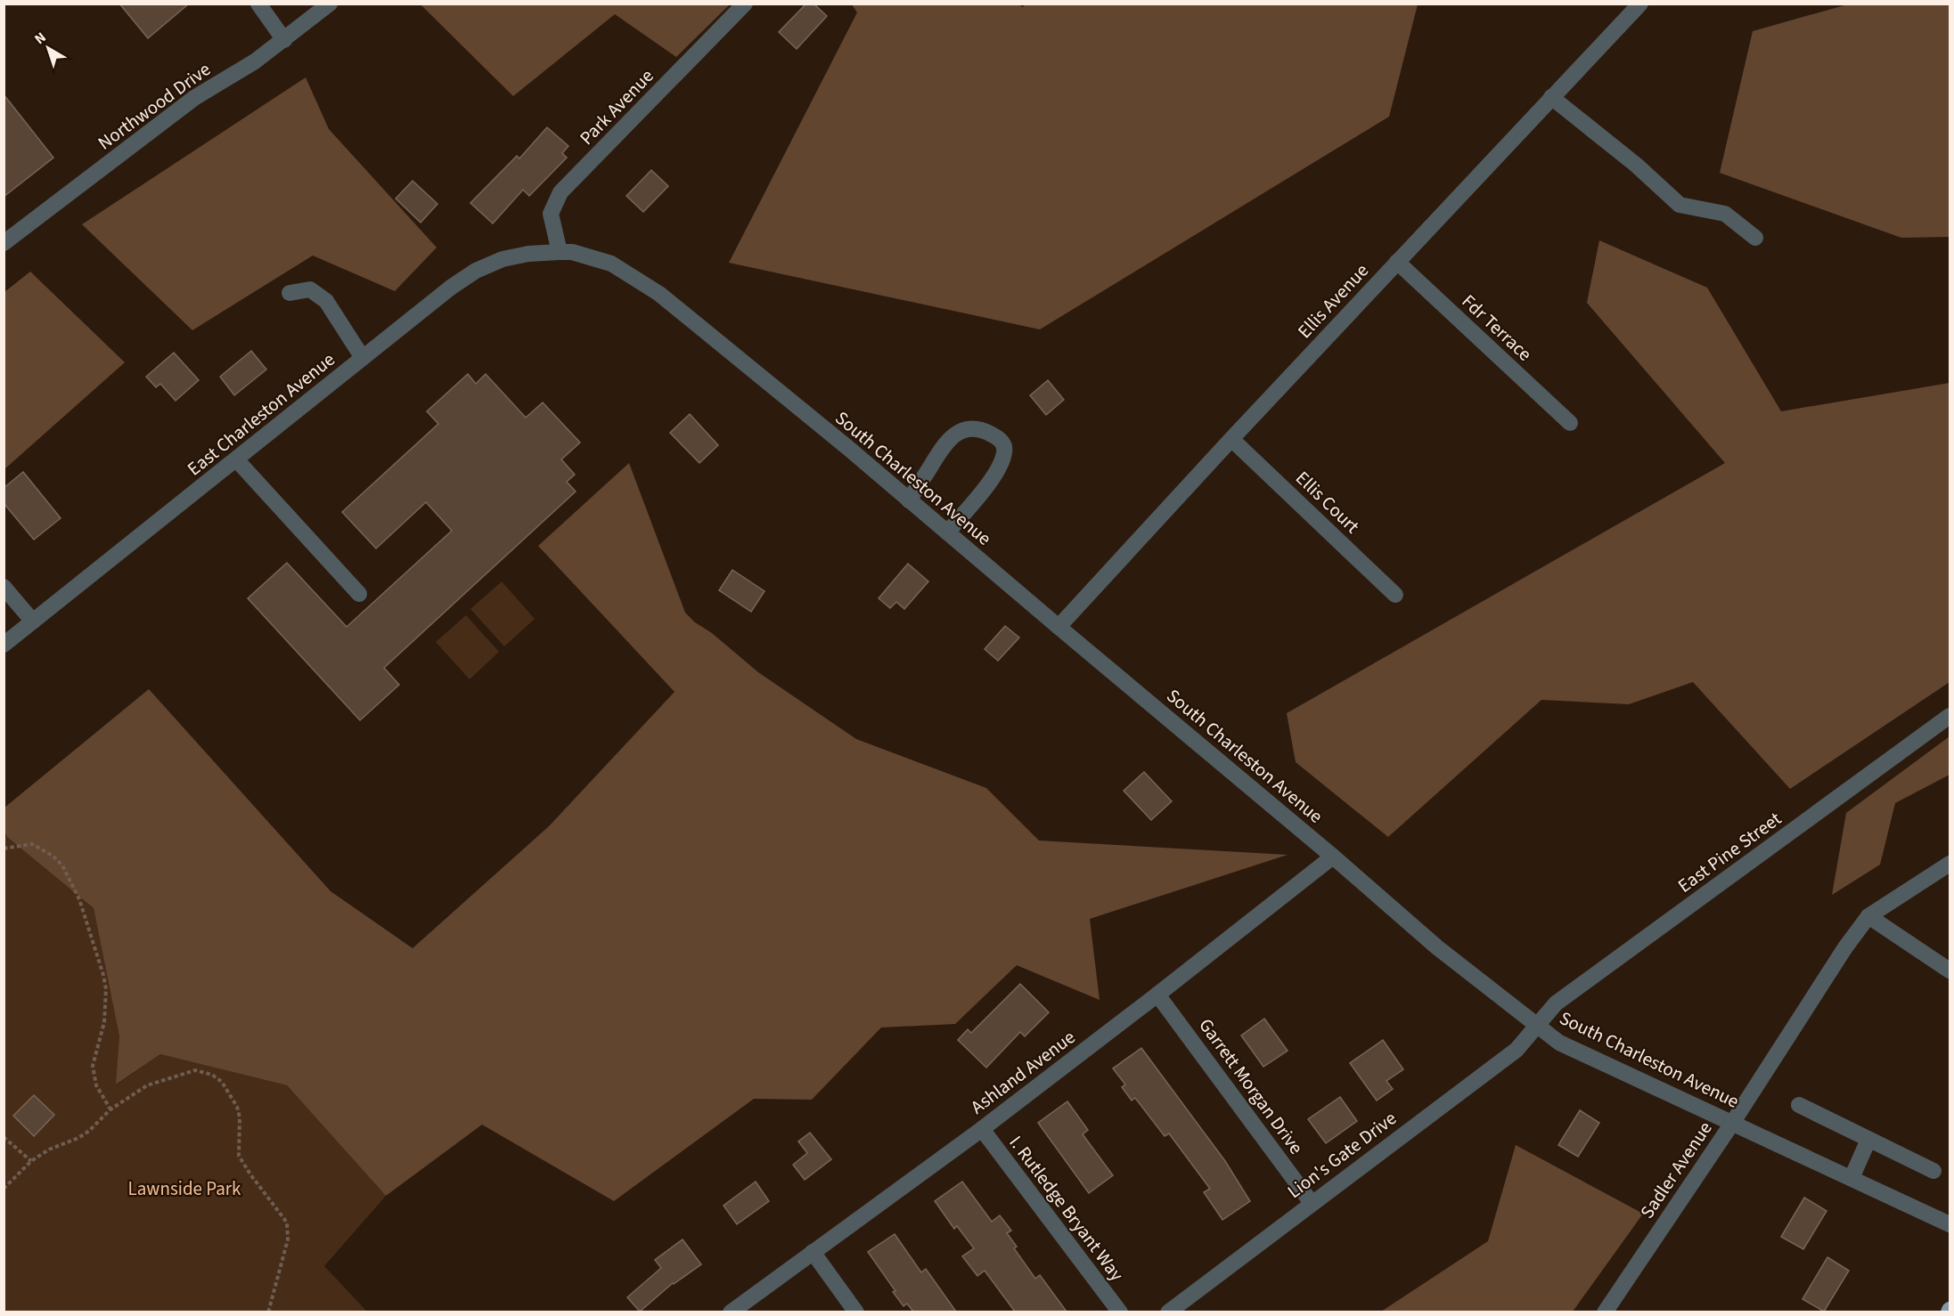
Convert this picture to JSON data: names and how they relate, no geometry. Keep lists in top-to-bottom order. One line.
{"streets":{"street":["Northwood Drive","Park Avenue","Ellis Avenue","Fdr Terrace","East Charleston Avenue","South Charleston Avenue","Ellis Court","East Pine Street","Ashland Avenue","Garrett Morgan Drive","Lion's Gate Drive","Sadler Avenue","I. Rutledge Bryant Way"]},"crossings":[["Park Avenue","East Charleston Avenue"],["Park Avenue","South Charleston Avenue"],["Ellis Avenue","Fdr Terrace"],["Ellis Avenue","South Charleston Avenue"],["Ellis Avenue","Ellis Court"],["East Charleston Avenue","South Charleston Avenue"],["South Charleston Avenue","East Pine Street"],["South Charleston Avenue","Ashland Avenue"],["South Charleston Avenue","Lion's Gate Drive"],["South Charleston Avenue","Sadler Avenue"],["East Pine Street","Lion's Gate Drive"],["Ashland Avenue","Garrett Morgan Drive"],["Ashland Avenue","I. Rutledge Bryant Way"],["Garrett Morgan Drive","Lion's Gate Drive"]],"parks":["Lawnside Park"],"north":"top left"}
